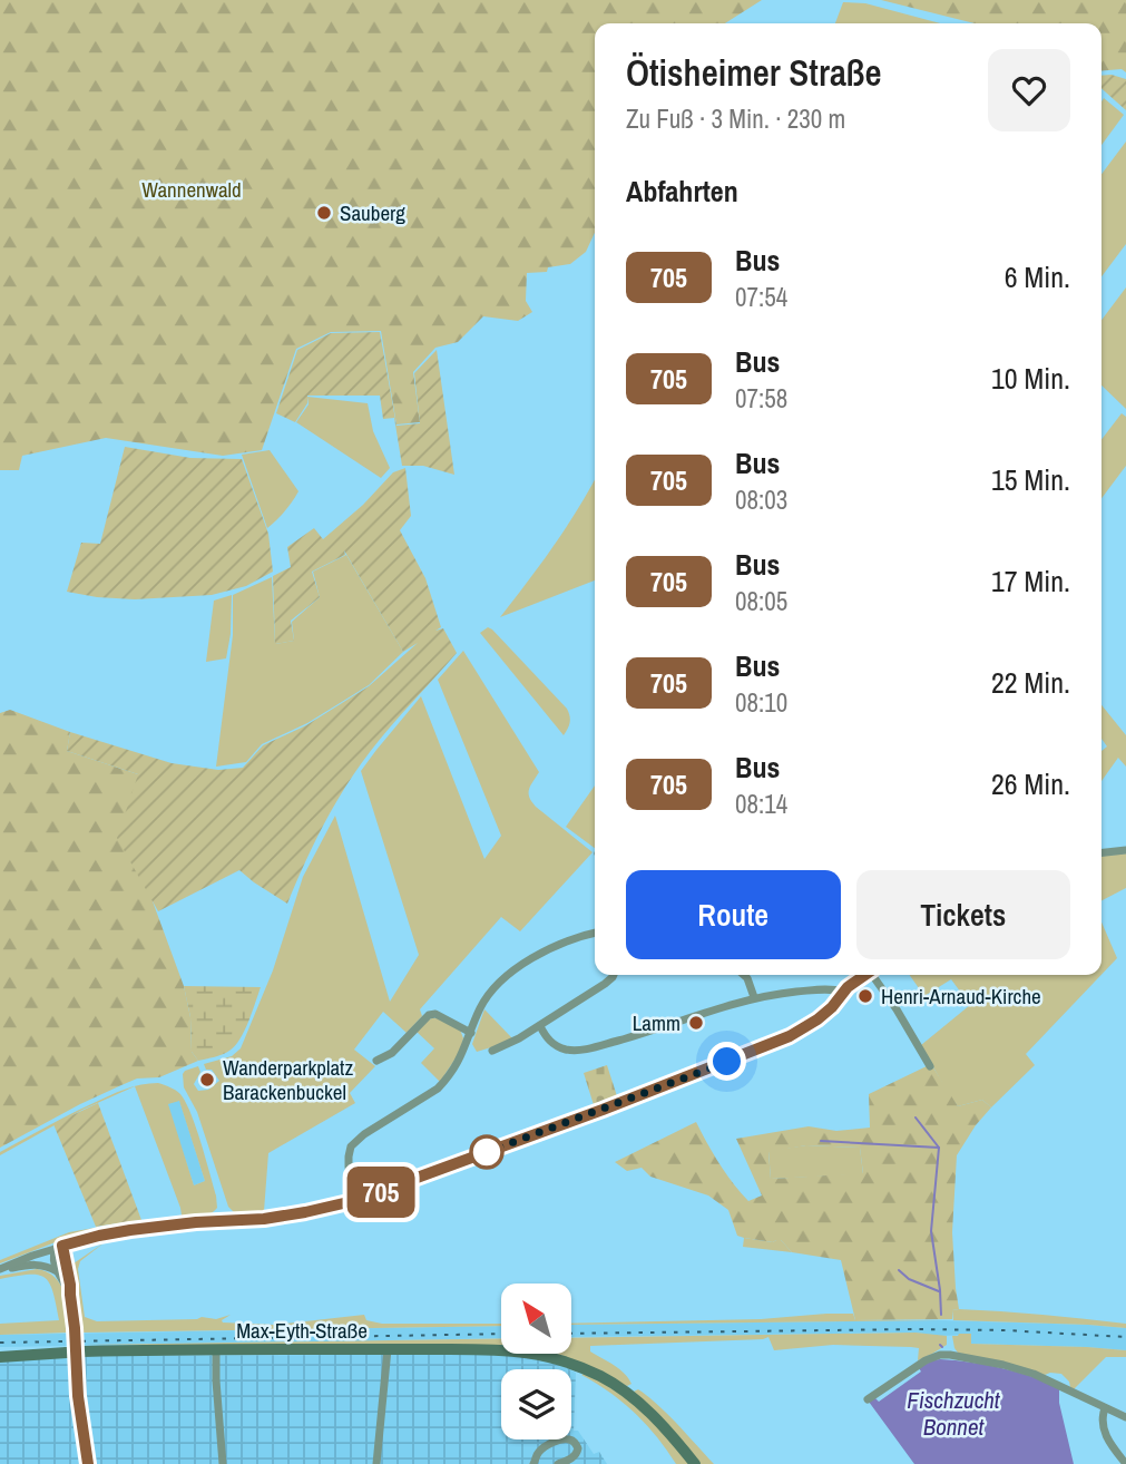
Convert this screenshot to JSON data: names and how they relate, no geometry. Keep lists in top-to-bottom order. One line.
{"streets":{"street":["Max-Eyth-Straße"]},"water":["Fischzucht Bonnet"],"parks":["Wannenwald"],"places":["Sauberg","Henri-Arnaud-Kirche","Lamm","Wanderparkplatz Barackenbuckel"],"lines":["bus line 705"],"north":"top left","page":{"on_map":"705","heading":[["Ötisheimer Straße","Zu Fuß · 3 Min. · 230 m"],"Abfahrten"],"list":[{"mark":"705","name":"Bus","note":"07:54","value":"6 Min."},{"mark":"705","name":"Bus","note":"07:58","value":"10 Min."},{"mark":"705","name":"Bus","note":"08:03","value":"15 Min."},{"mark":"705","name":"Bus","note":"08:05","value":"17 Min."},{"mark":"705","name":"Bus","note":"08:10","value":"22 Min."},{"mark":"705","name":"Bus","note":"08:14","value":"26 Min."}],"buttons":["Route","Tickets"]}}
